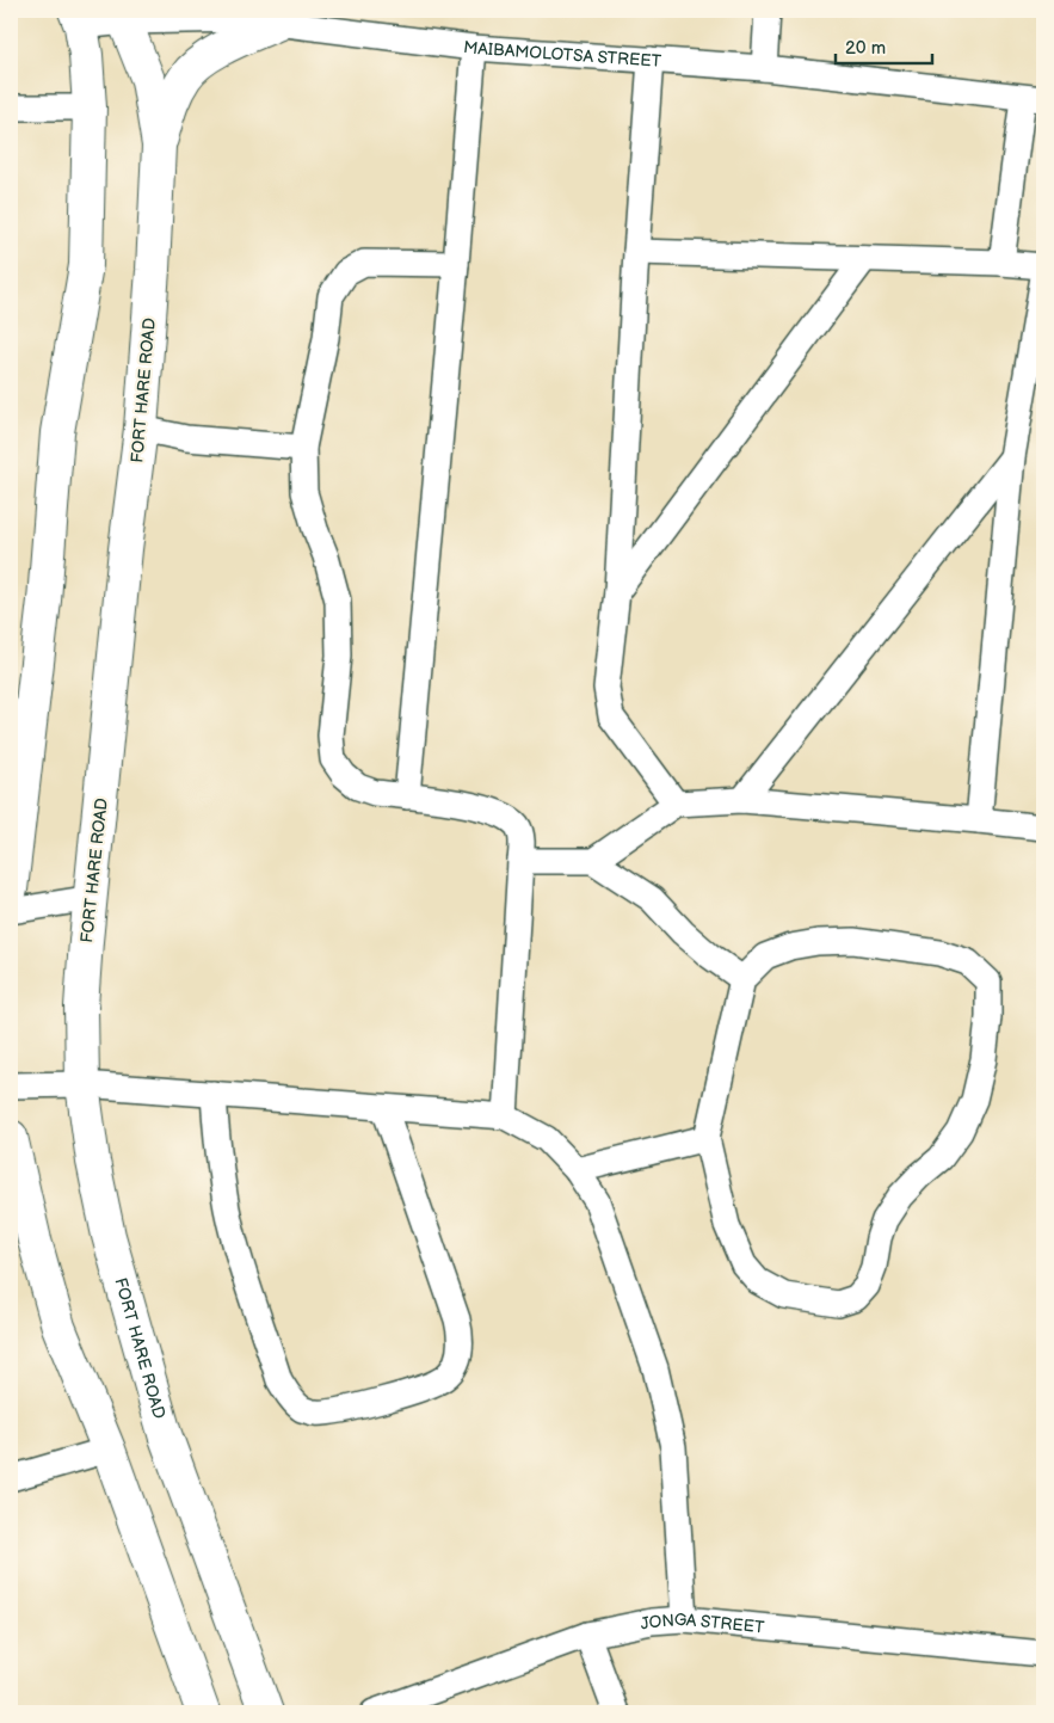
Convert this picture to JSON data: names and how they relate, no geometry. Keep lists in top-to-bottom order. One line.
{"streets":{"main road":["FORT HARE ROAD"],"street":["MAIBAMOLOTSA STREET","JONGA STREET"]},"crossings":[["MAIBAMOLOTSA STREET","FORT HARE ROAD"]],"scale_bar":"20 m"}
